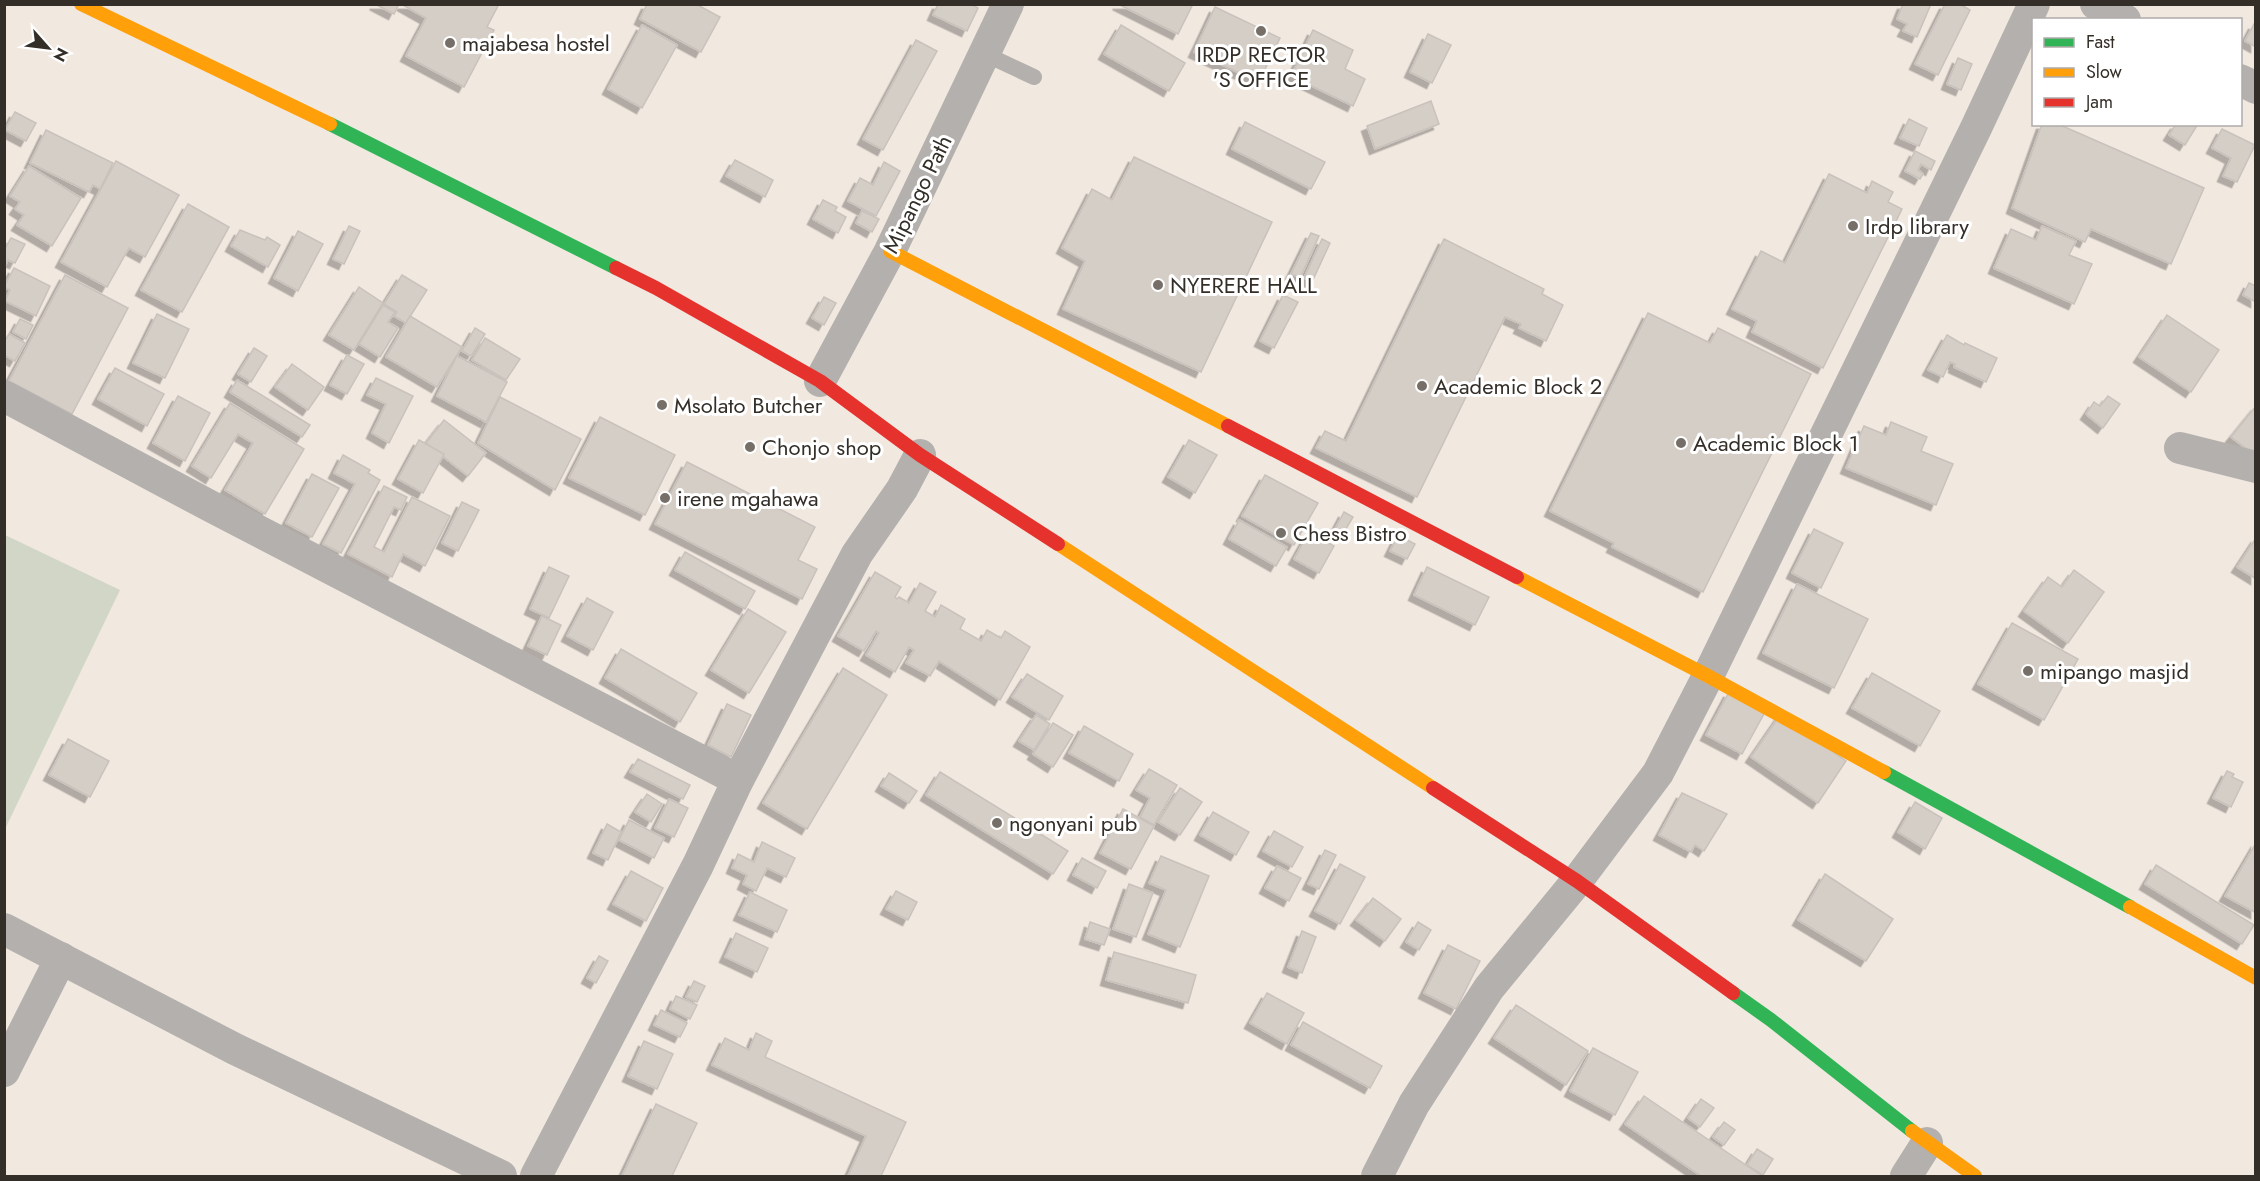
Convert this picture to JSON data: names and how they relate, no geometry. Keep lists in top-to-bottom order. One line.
{"streets":{"street":["Mipango Path"]},"places":["IRDP RECTOR 'S OFFICE","majabesa hostel","Irdp library","NYERERE HALL","Academic Block 2","Msolato Butcher","Academic Block 1","Chonjo shop","irene mgahawa","Chess Bistro","mipango masjid","ngonyani pub"],"legend":["Fast","Slow","Jam"],"north":"bottom right"}
